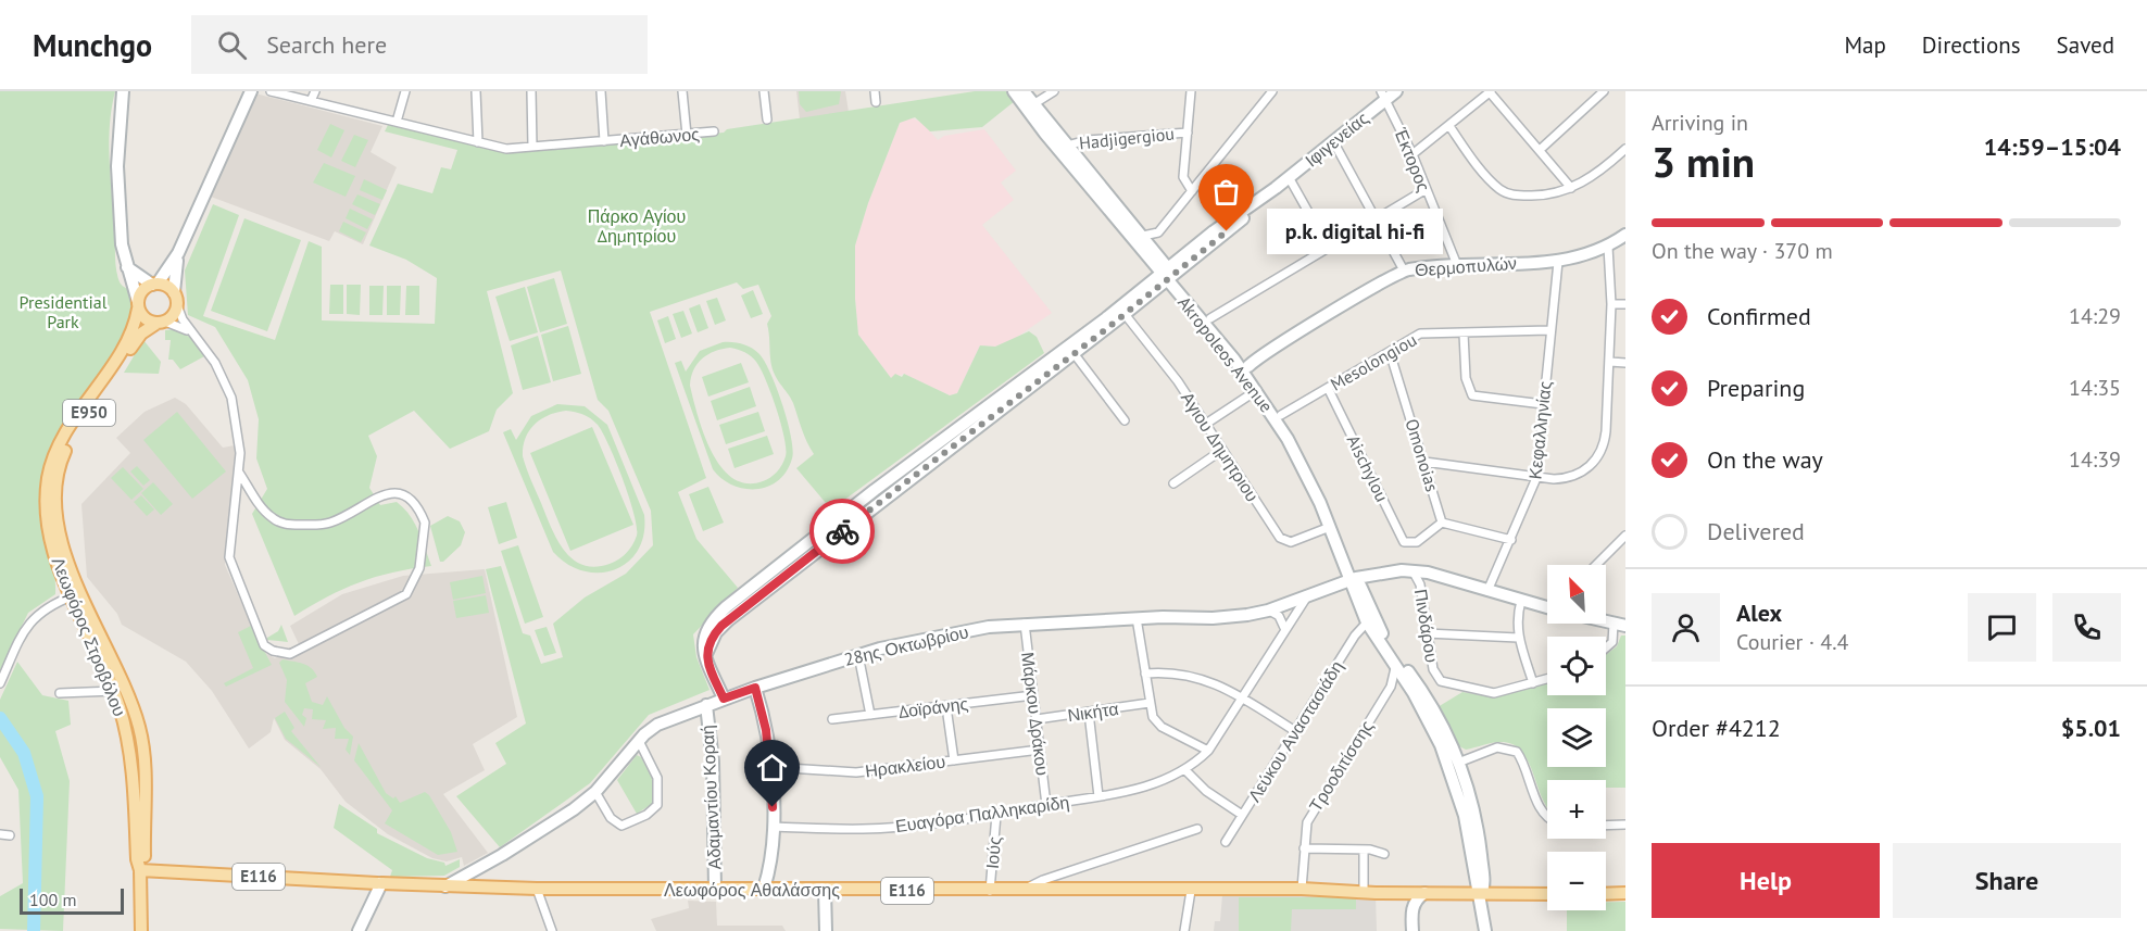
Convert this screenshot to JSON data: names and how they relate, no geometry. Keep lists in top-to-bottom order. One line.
{"streets":{"main road":["E950","Λεωφόρος Στροβόλου","E116","Λεωφόρος Αθαλάσσης"],"street":["Αγάθωνος","Hadjigergiou","Ιφιγενείας","Έκτορος","Θερμοπυλών","Akropoleos Avenue","Mesolongiou","Κεφαλληνίας","Αγιου Δημητριου","Omonoias","Aischylou","Πινδάρου","28ης Οκτωβρίου","Δοϊράνης","Νικήτα","Μάρκου Δράκου","Λεύκου Αναστασιάδη","Ηρακλείου","Τροοδιτίσσης","Αδαμαντίου Κοραή","Ευαγόρα Παλληκαρίδη","Ιούς"]},"crossings":[["Hadjigergiou","Akropoleos Avenue"],["Ιφιγενείας","Έκτορος"],["Ιφιγενείας","Akropoleos Avenue"],["Έκτορος","Θερμοπυλών"],["Θερμοπυλών","Akropoleos Avenue"],["Θερμοπυλών","Κεφαλληνίας"],["Akropoleos Avenue","Mesolongiou"],["Akropoleos Avenue","Αγιου Δημητριου"],["Akropoleos Avenue","28ης Οκτωβρίου"],["Mesolongiou","Κεφαλληνίας"],["Mesolongiou","Omonoias"],["Mesolongiou","Aischylou"],["Omonoias","Aischylou"],["Πινδάρου","28ης Οκτωβρίου"],["Λεωφόρος Στροβόλου","Λεωφόρος Αθαλάσσης"],["28ης Οκτωβρίου","Μάρκου Δράκου"],["28ης Οκτωβρίου","Αδαμαντίου Κοραή"],["28ης Οκτωβρίου","Ευαγόρα Παλληκαρίδη"],["28ης Οκτωβρίου","Λεωφόρος Αθαλάσσης"],["Δοϊράνης","Μάρκου Δράκου"],["Νικήτα","Μάρκου Δράκου"],["Μάρκου Δράκου","Ηρακλείου"],["Μάρκου Δράκου","Ευαγόρα Παλληκαρίδη"],["Τροοδιτίσσης","Λεωφόρος Αθαλάσσης"],["Αδαμαντίου Κοραή","Λεωφόρος Αθαλάσσης"],["Ευαγόρα Παλληκαρίδη","Ιούς"],["Ιούς","Λεωφόρος Αθαλάσσης"]],"parks":["Πάρκο Αγίου Δημητρίου","Presidential Park"],"places":["p.k. digital hi-fi"],"scale_bar":"100 m","north":"top left","page":{"header":"Munchgo","search":"Search here","nav":["Map","Directions","Saved"],"heading":["3 min","Arriving in","14:59–15:04"],"panel":["Alex","Courier · 4.4","Order #4212","$5.01"],"bar":"On the way · 370 m","bubble":"p.k. digital hi-fi","list":[["Confirmed","14:29"],["Preparing","14:35"],["On the way","14:39"],"Delivered"],"map_buttons":["+","−"],"buttons":["Help","Share"],"scale":"100 m"}}
